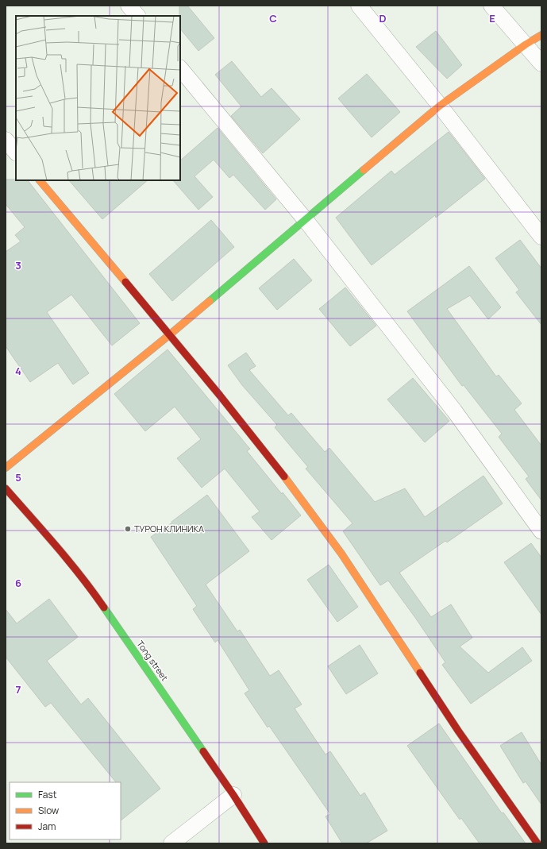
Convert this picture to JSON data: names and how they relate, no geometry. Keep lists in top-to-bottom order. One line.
{"streets":{"street":["Tong street"]},"places":["ТУРОН КЛИНИКА"],"legend":["Fast","Slow","Jam"],"grid":{"columns":["C","D","E"],"rows":["3","4","5","6","7"]}}
